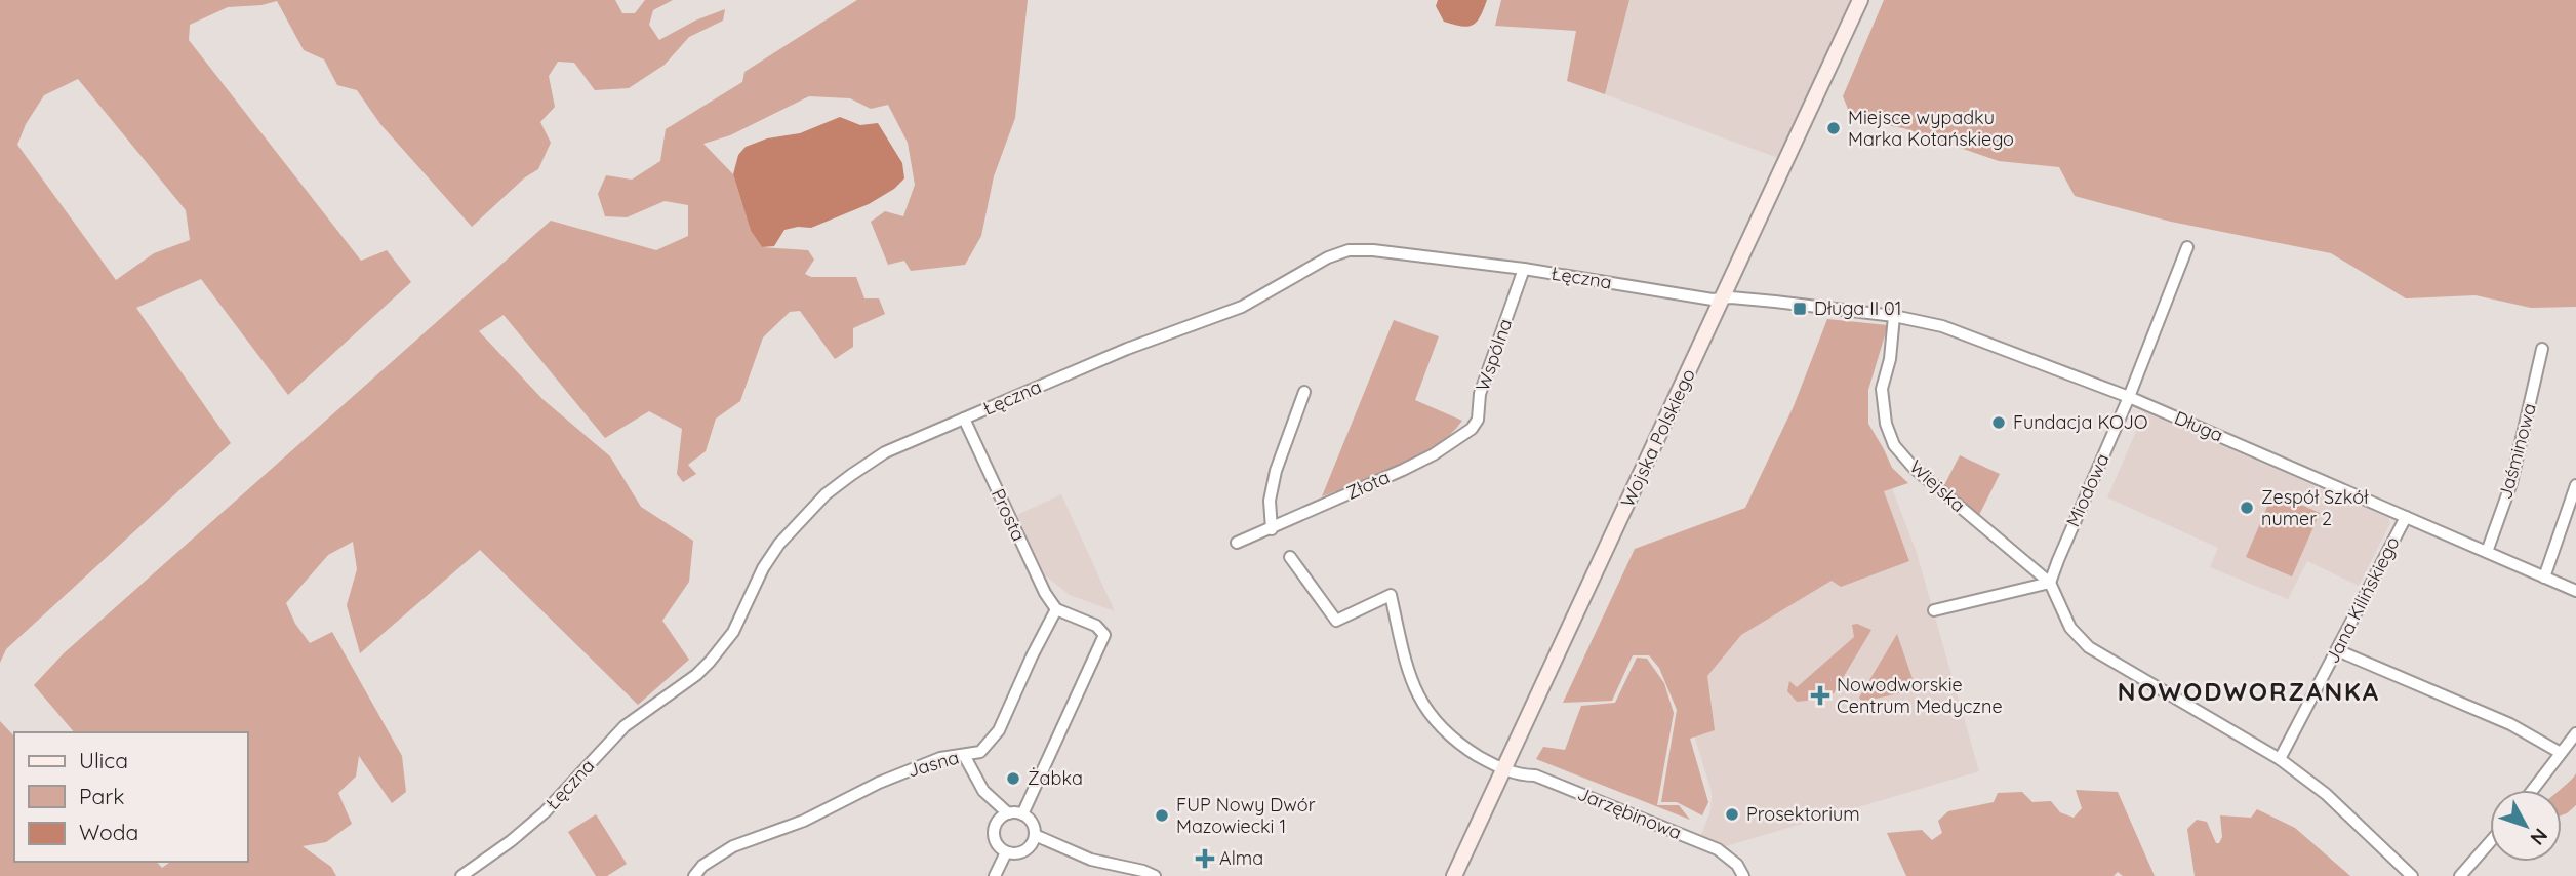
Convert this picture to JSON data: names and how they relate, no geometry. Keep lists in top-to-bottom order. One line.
{"streets":{"main road":["Wojska Polskiego"],"street":["Łęczna","Wspólna","Długa","Jaśminowa","Złota","Wiejska","Miodowa","Prosta","Jana Kilińskiego","Jasna","Jarzębinowa"]},"crossings":[["Łęczna","Wspólna"],["Łęczna","Długa"],["Łęczna","Wojska Polskiego"],["Łęczna","Prosta"],["Wspólna","Złota"],["Długa","Wojska Polskiego"],["Długa","Jaśminowa"],["Długa","Wiejska"],["Długa","Miodowa"],["Długa","Jana Kilińskiego"],["Wojska Polskiego","Jarzębinowa"],["Wiejska","Miodowa"],["Prosta","Jasna"]],"districts":["NOWODWORZANKA"],"places":{"other":["Miejsce wypadku Marka Kotańskiego","Fundacja KOJO","Zespół Szkół numer 2","Żabka","Prosektorium","FUP Nowy Dwór Mazowiecki 1"],"transit":["Długa II 01"],"health":["Nowodworskie Centrum Medyczne","Alma"]},"legend":["Ulica","Park","Woda"],"north":"bottom right"}
